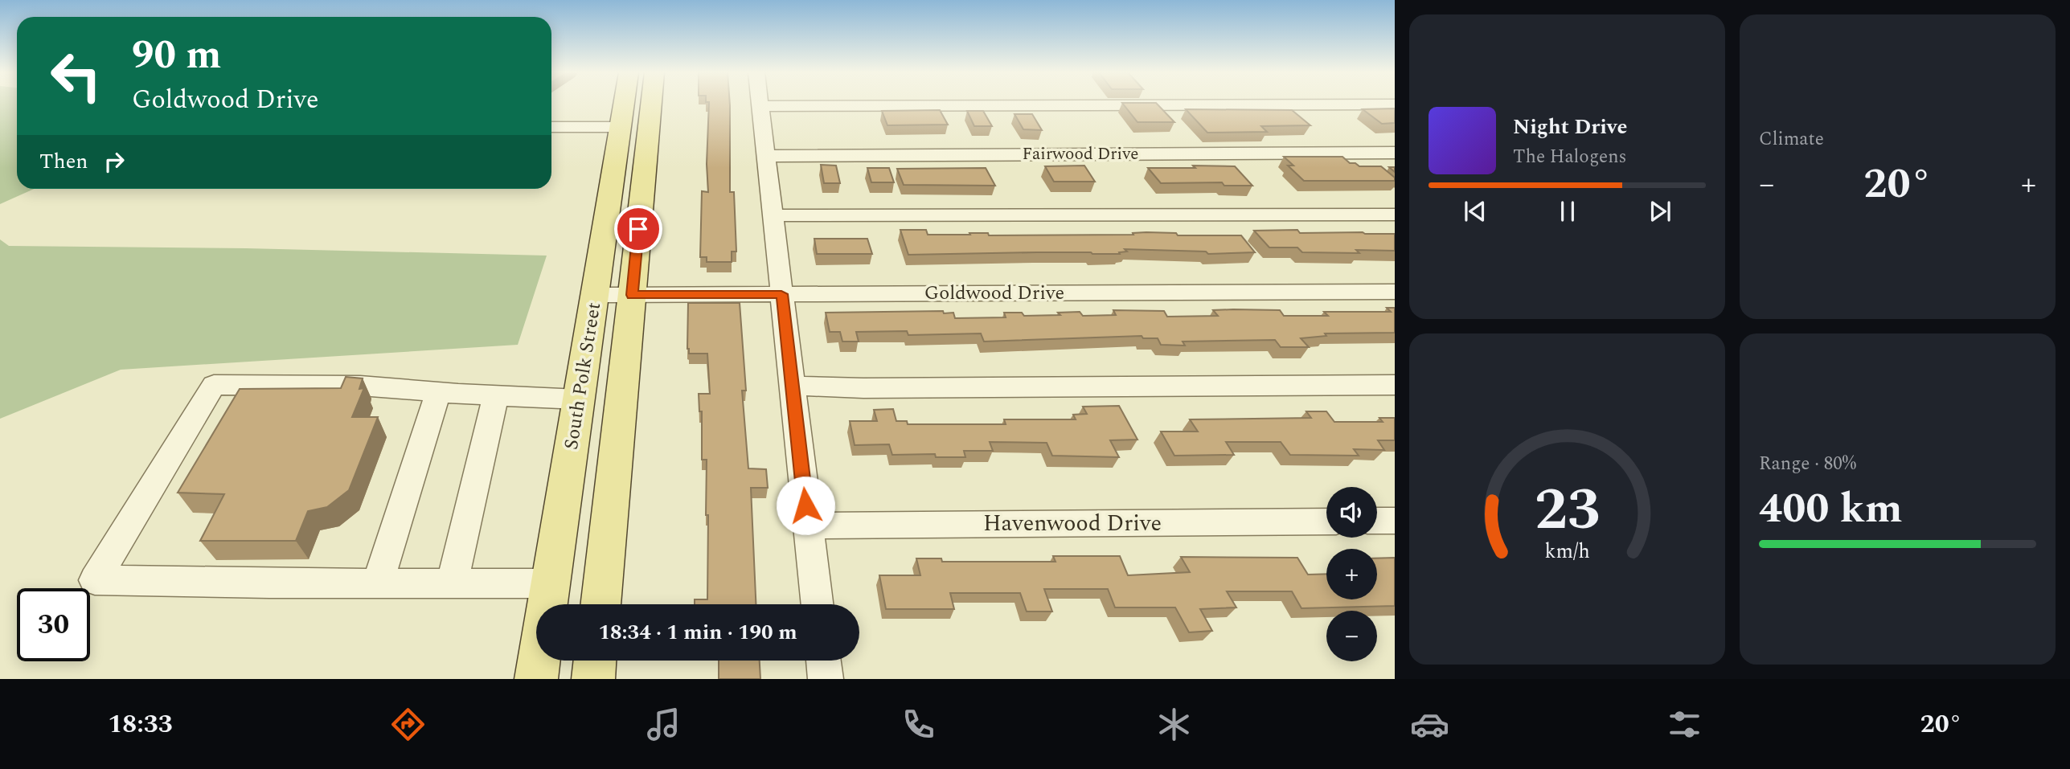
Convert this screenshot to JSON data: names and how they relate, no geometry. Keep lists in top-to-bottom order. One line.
{"streets":{"main road":["South Polk Street"],"street":["Fairwood Drive","Goldwood Drive","Havenwood Drive"]},"crossings":[["Goldwood Drive","South Polk Street"]],"page":{"tile":["Climate",["Range · 80%","400 km"]],"turn":["90 m","Goldwood Drive"],"song":["Night Drive","The Halogens"],"then":"Then","heat":["−","20°","+"],"map_buttons":["+","−"],"limit":"30","trip":"18:34 · 1 min · 190 m","tabs":["18:33","20°"],"gauge":["23","km/h"]}}
